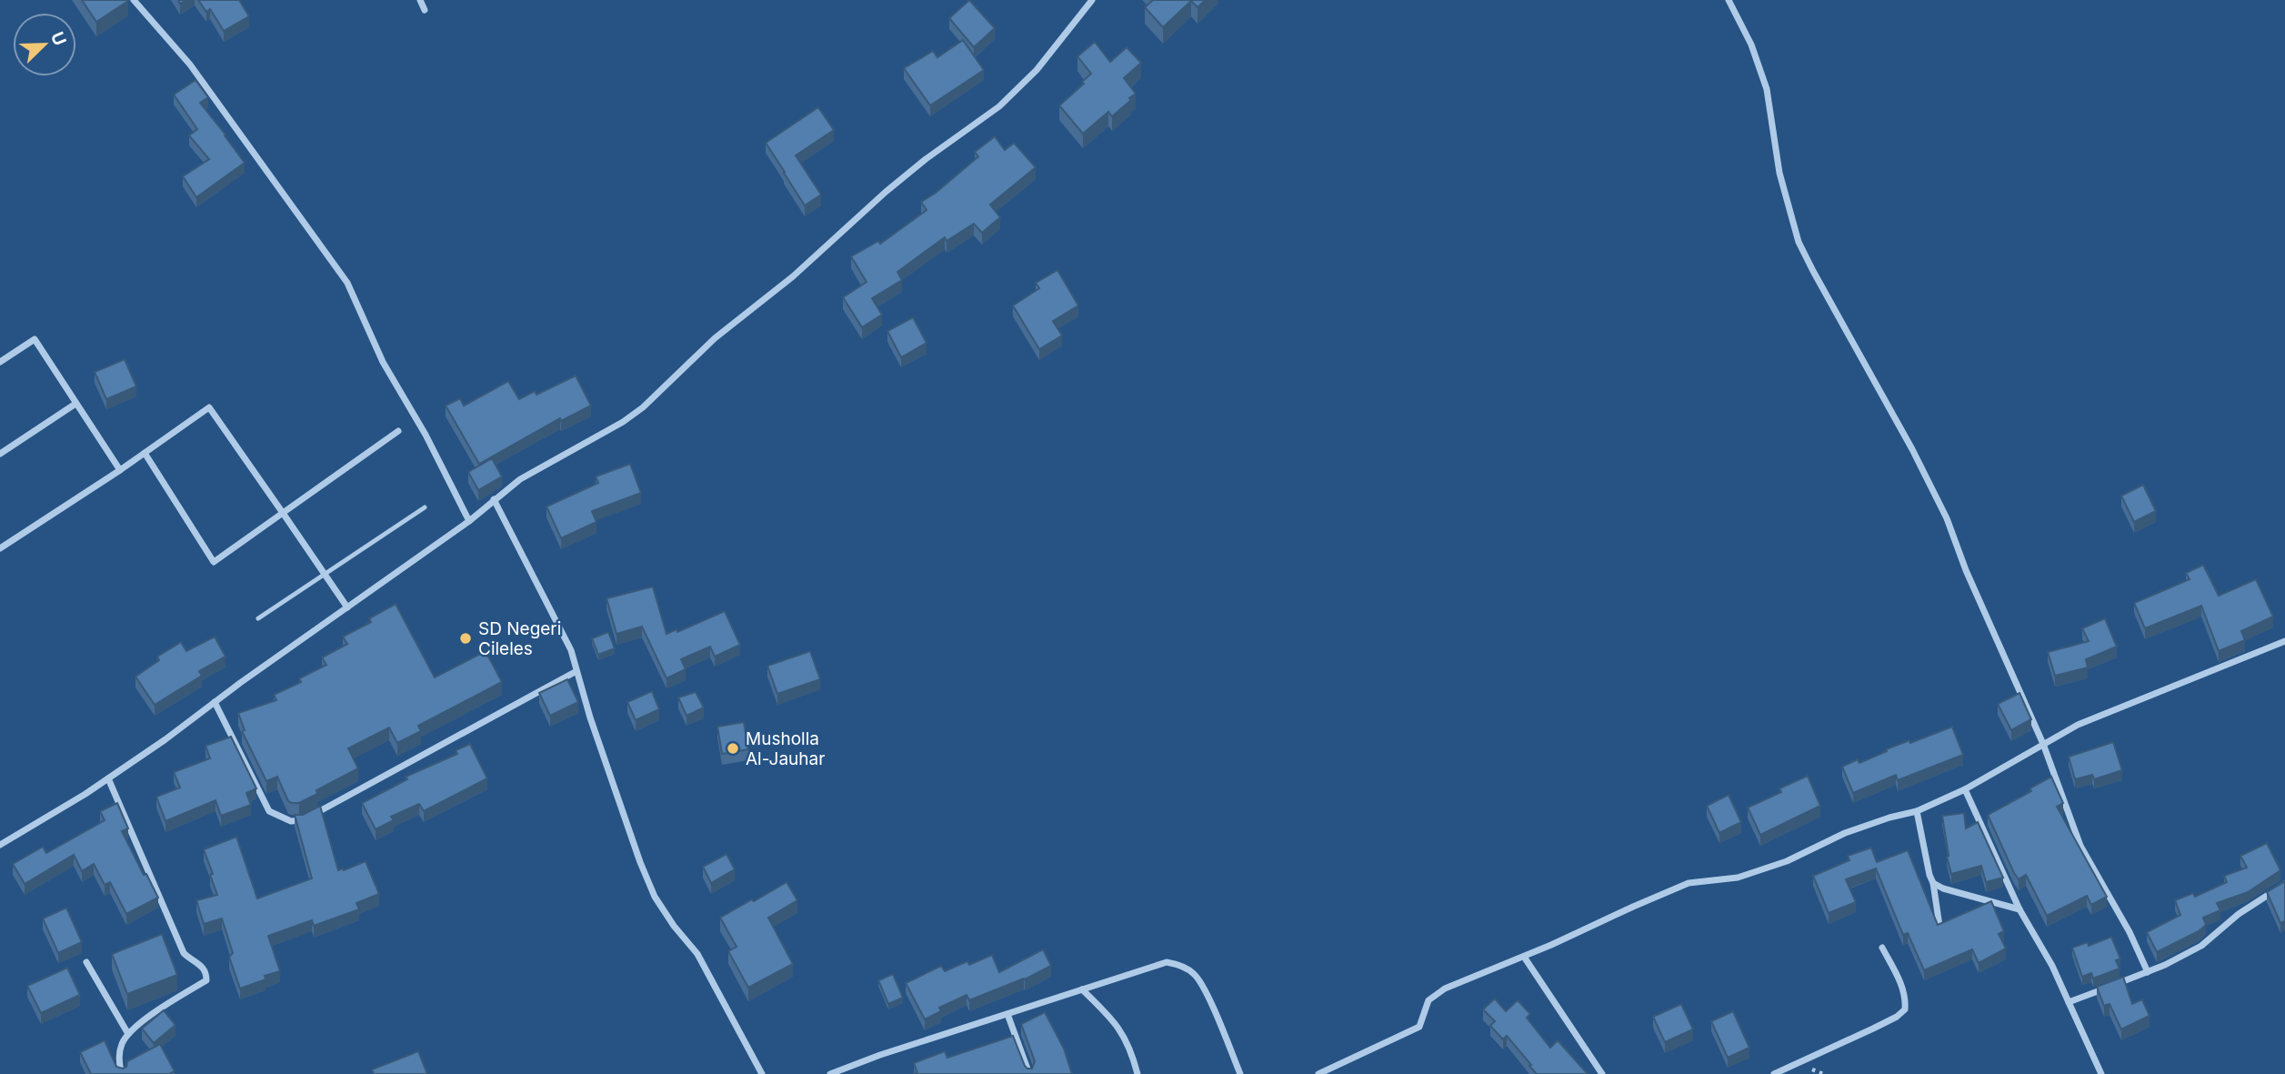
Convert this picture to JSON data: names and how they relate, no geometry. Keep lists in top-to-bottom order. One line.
{"places":["SD Negeri Cileles","Musholla Al-Jauhar"],"north":"top right"}
